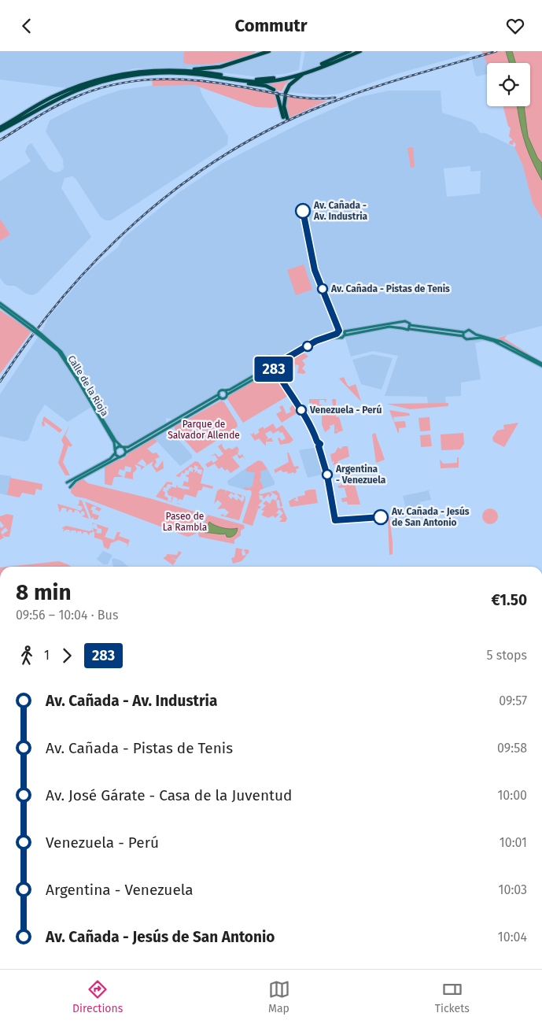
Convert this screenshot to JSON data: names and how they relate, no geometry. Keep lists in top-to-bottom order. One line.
{"streets":{"main road":["Calle de la Rioja"]},"parks":["Parque de Salvador Allende","Paseo de La Rambla"],"places":["Av. Cañada - Av. Industria","Av. Cañada - Pistas de Tenis","Venezuela - Perú","Argentina - Venezuela","Av. Cañada - Jesús de San Antonio"],"lines":["bus line 283"],"page":{"header":"Commutr","on_map":"283","heading":["8 min","09:56 – 10:04 · Bus","€1.50"],"legs":["1","283","5 stops"],"list":[{"name":"Av. Cañada - Av. Industria","value":"09:57"},{"name":"Av. Cañada - Pistas de Tenis","value":"09:58"},{"name":"Av. José Gárate - Casa de la Juventud","value":"10:00"},{"name":"Venezuela - Perú","value":"10:01"},{"name":"Argentina - Venezuela","value":"10:03"},{"name":"Av. Cañada - Jesús de San Antonio","value":"10:04"}],"tabs":["Directions","Map","Tickets"]}}
